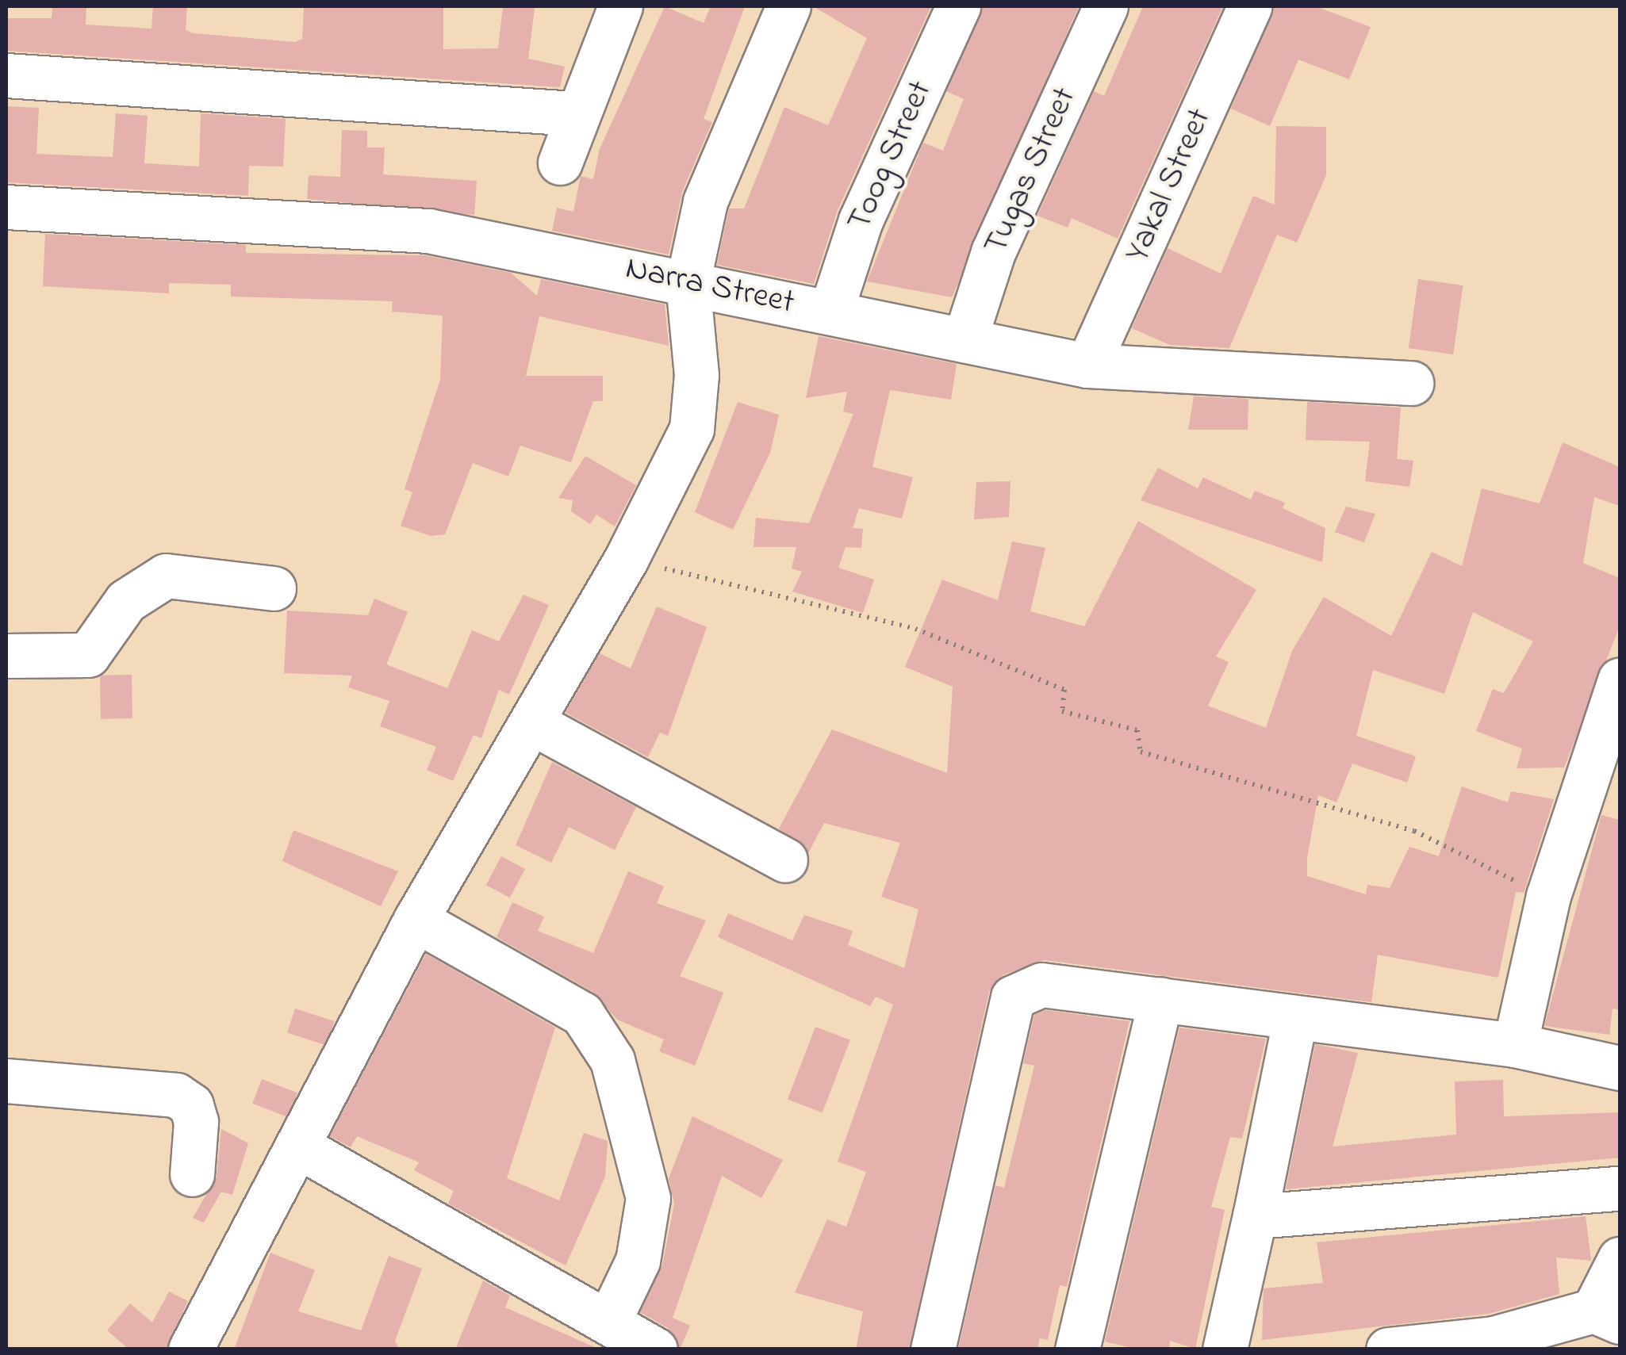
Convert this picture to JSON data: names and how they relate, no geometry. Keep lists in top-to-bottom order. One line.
{"streets":{"street":["Toog Street","Tugas Street","Yakal Street","Narra Street"]},"crossings":[["Toog Street","Narra Street"],["Tugas Street","Narra Street"],["Yakal Street","Narra Street"]]}
